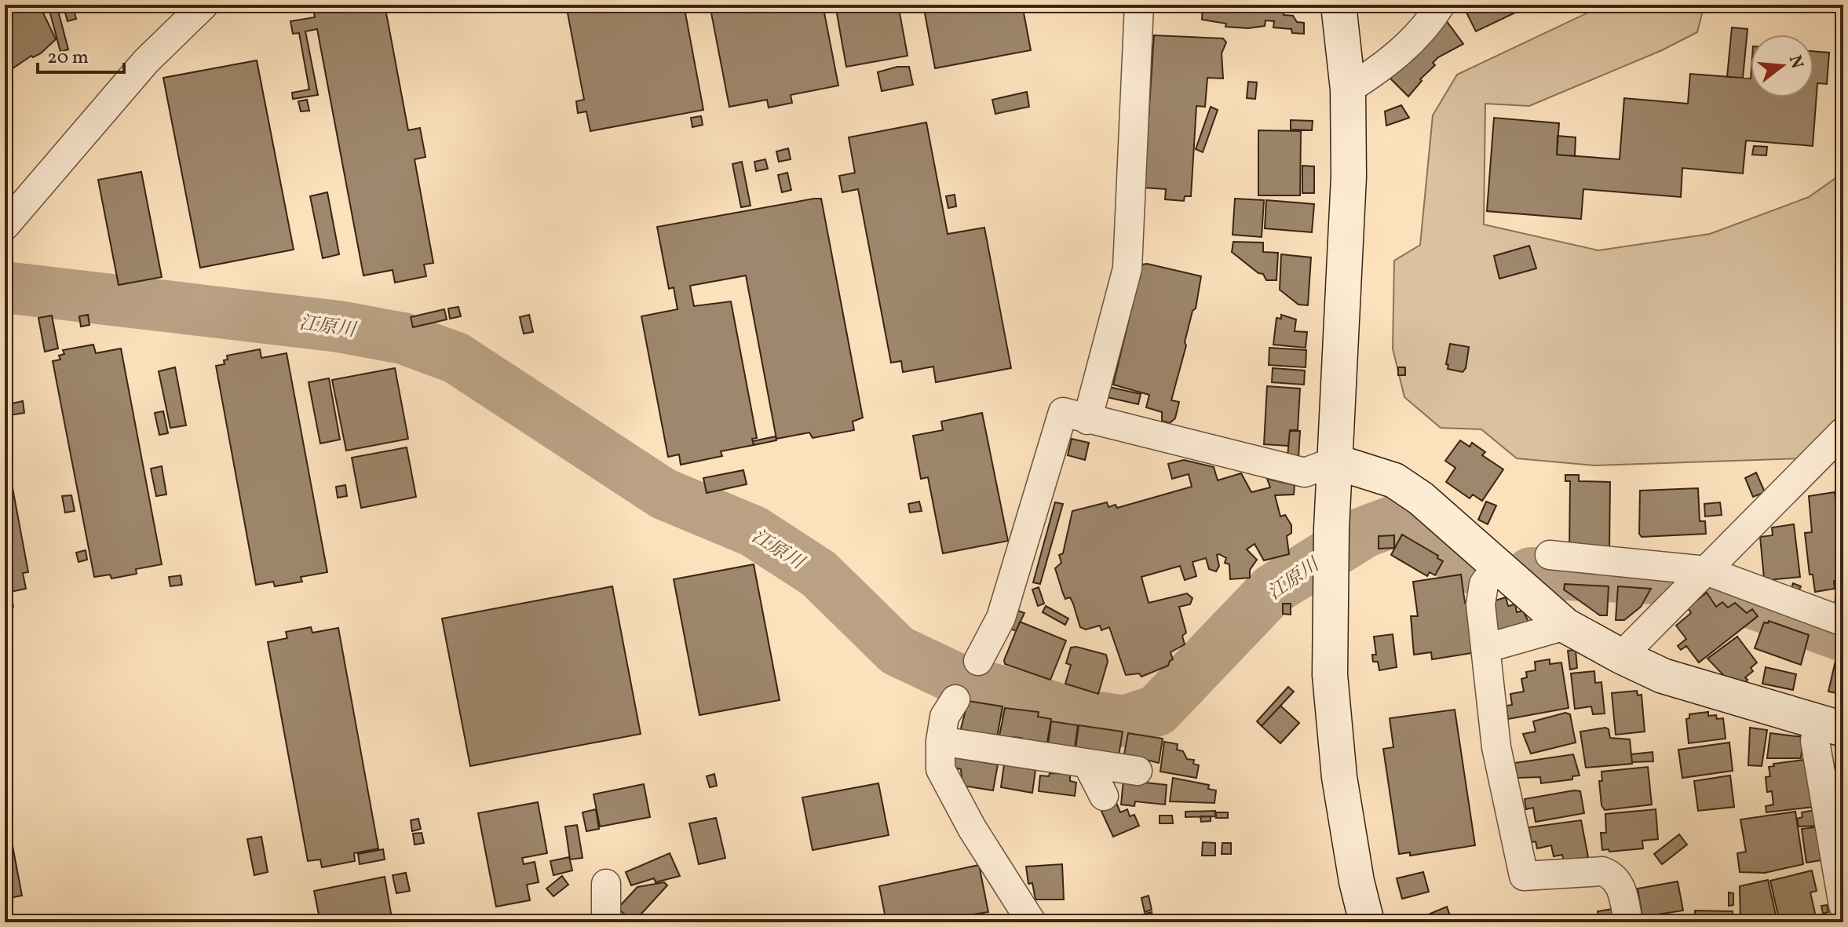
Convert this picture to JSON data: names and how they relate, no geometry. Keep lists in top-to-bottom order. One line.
{"water":["江原川"],"scale_bar":"20 m","north":"right"}
